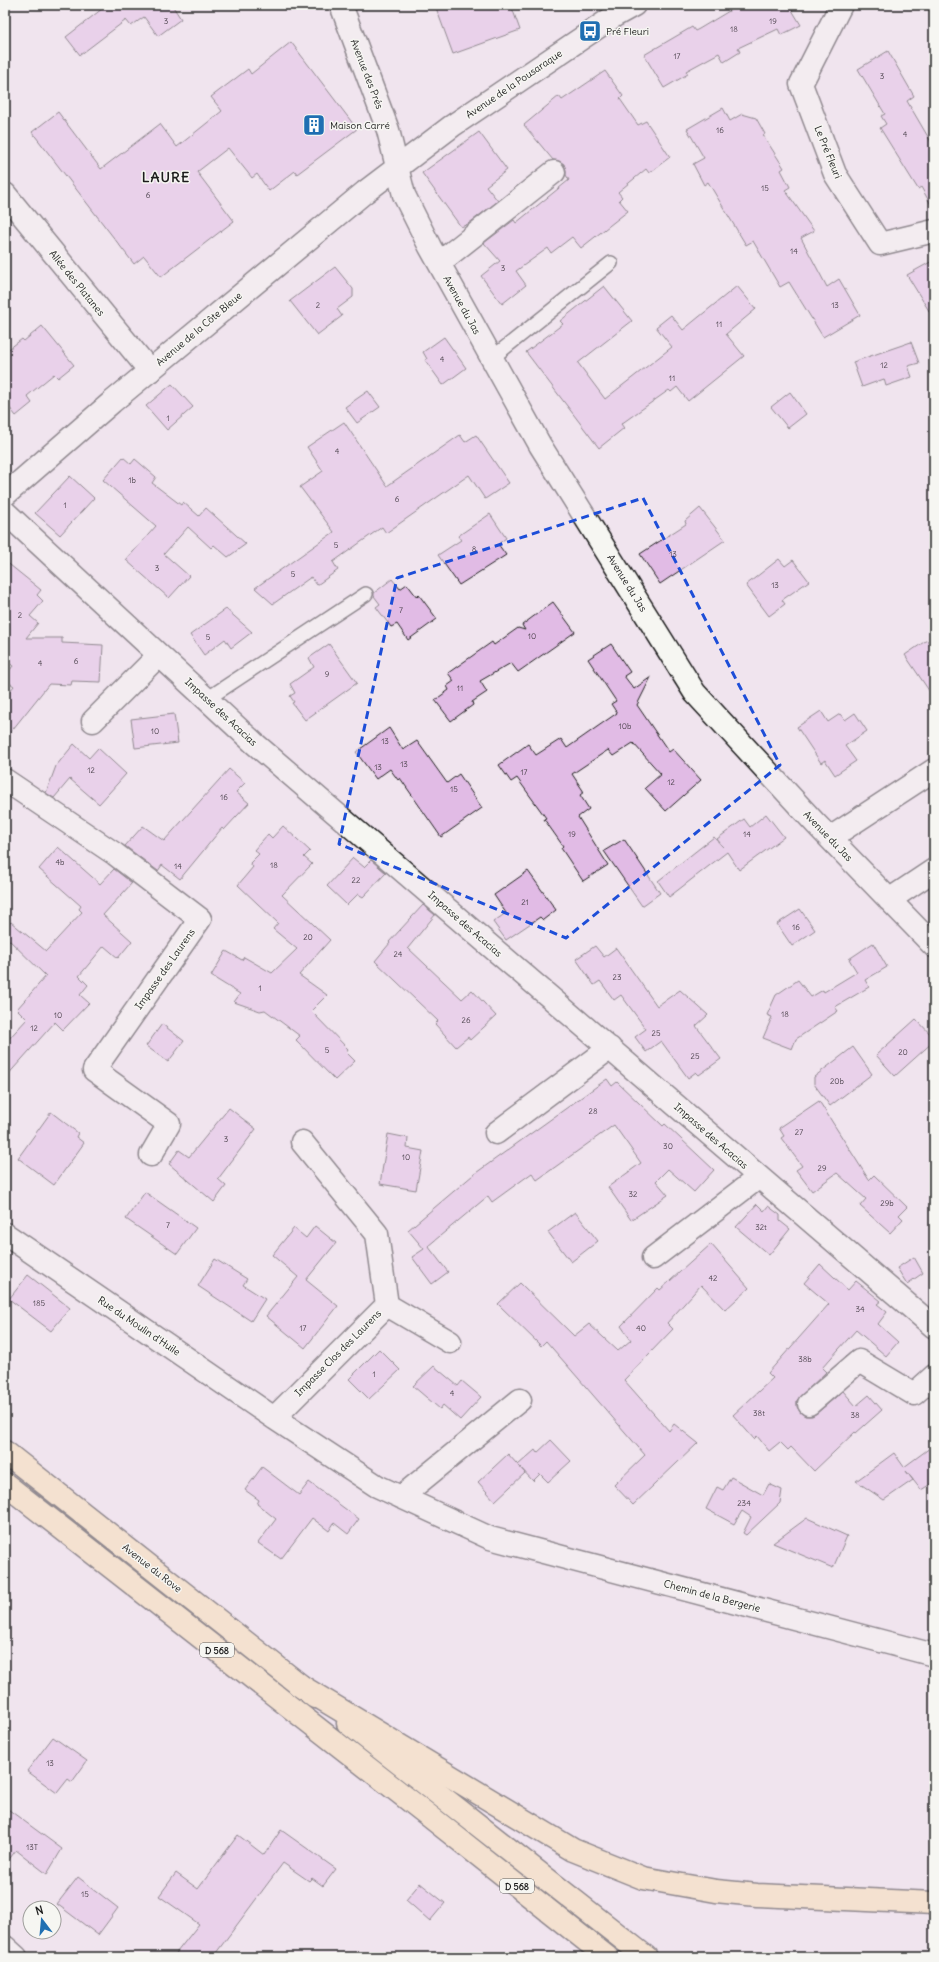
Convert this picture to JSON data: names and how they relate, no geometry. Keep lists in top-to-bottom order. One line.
{"streets":{"main road":["Avenue du Rove","D 568"],"street":["Avenue des Prés","Avenue de la Pousaraque","Le Pré Fleuri","Allée des Platanes","Avenue du Jas","Avenue de la Côte Bleue","Impasse des Acacias","Impasse des Laurens","Rue du Moulin d'Huile","Impasse Clos des Laurens","Chemin de la Bergerie"]},"crossings":[["Avenue des Prés","Avenue de la Pousaraque"],["Avenue des Prés","Avenue du Jas"],["Avenue des Prés","Avenue de la Côte Bleue"],["Avenue de la Pousaraque","Avenue du Jas"],["Avenue de la Pousaraque","Avenue de la Côte Bleue"],["Allée des Platanes","Avenue de la Côte Bleue"],["Avenue du Jas","Avenue de la Côte Bleue"],["Rue du Moulin d'Huile","Impasse Clos des Laurens"],["Rue du Moulin d'Huile","Chemin de la Bergerie"],["Avenue du Rove","D 568"]],"districts":["LAURE"],"places":{"bus stop":["Pré Fleuri"],"building":["Maison Carré"]},"house_numbers":["3","19","18","17","3","16","4","15","6","14","3","2","13","11","4","12","11","1","4","1b","6","1","5","8","13","3","5","13","7","2","10","5","6","4","9","11","10b","10","13","13","13","12","17","12","15","16","19","14","4b","18","14","22","21","16","20","24","23","1","18","10","26","12","25","5","20","25","20b","28","27","3","30","10","29","32","29b","7","32t","42","185","34","17","40","38b","1","4","38t","38","234","13","13T","15"],"north":"top"}
